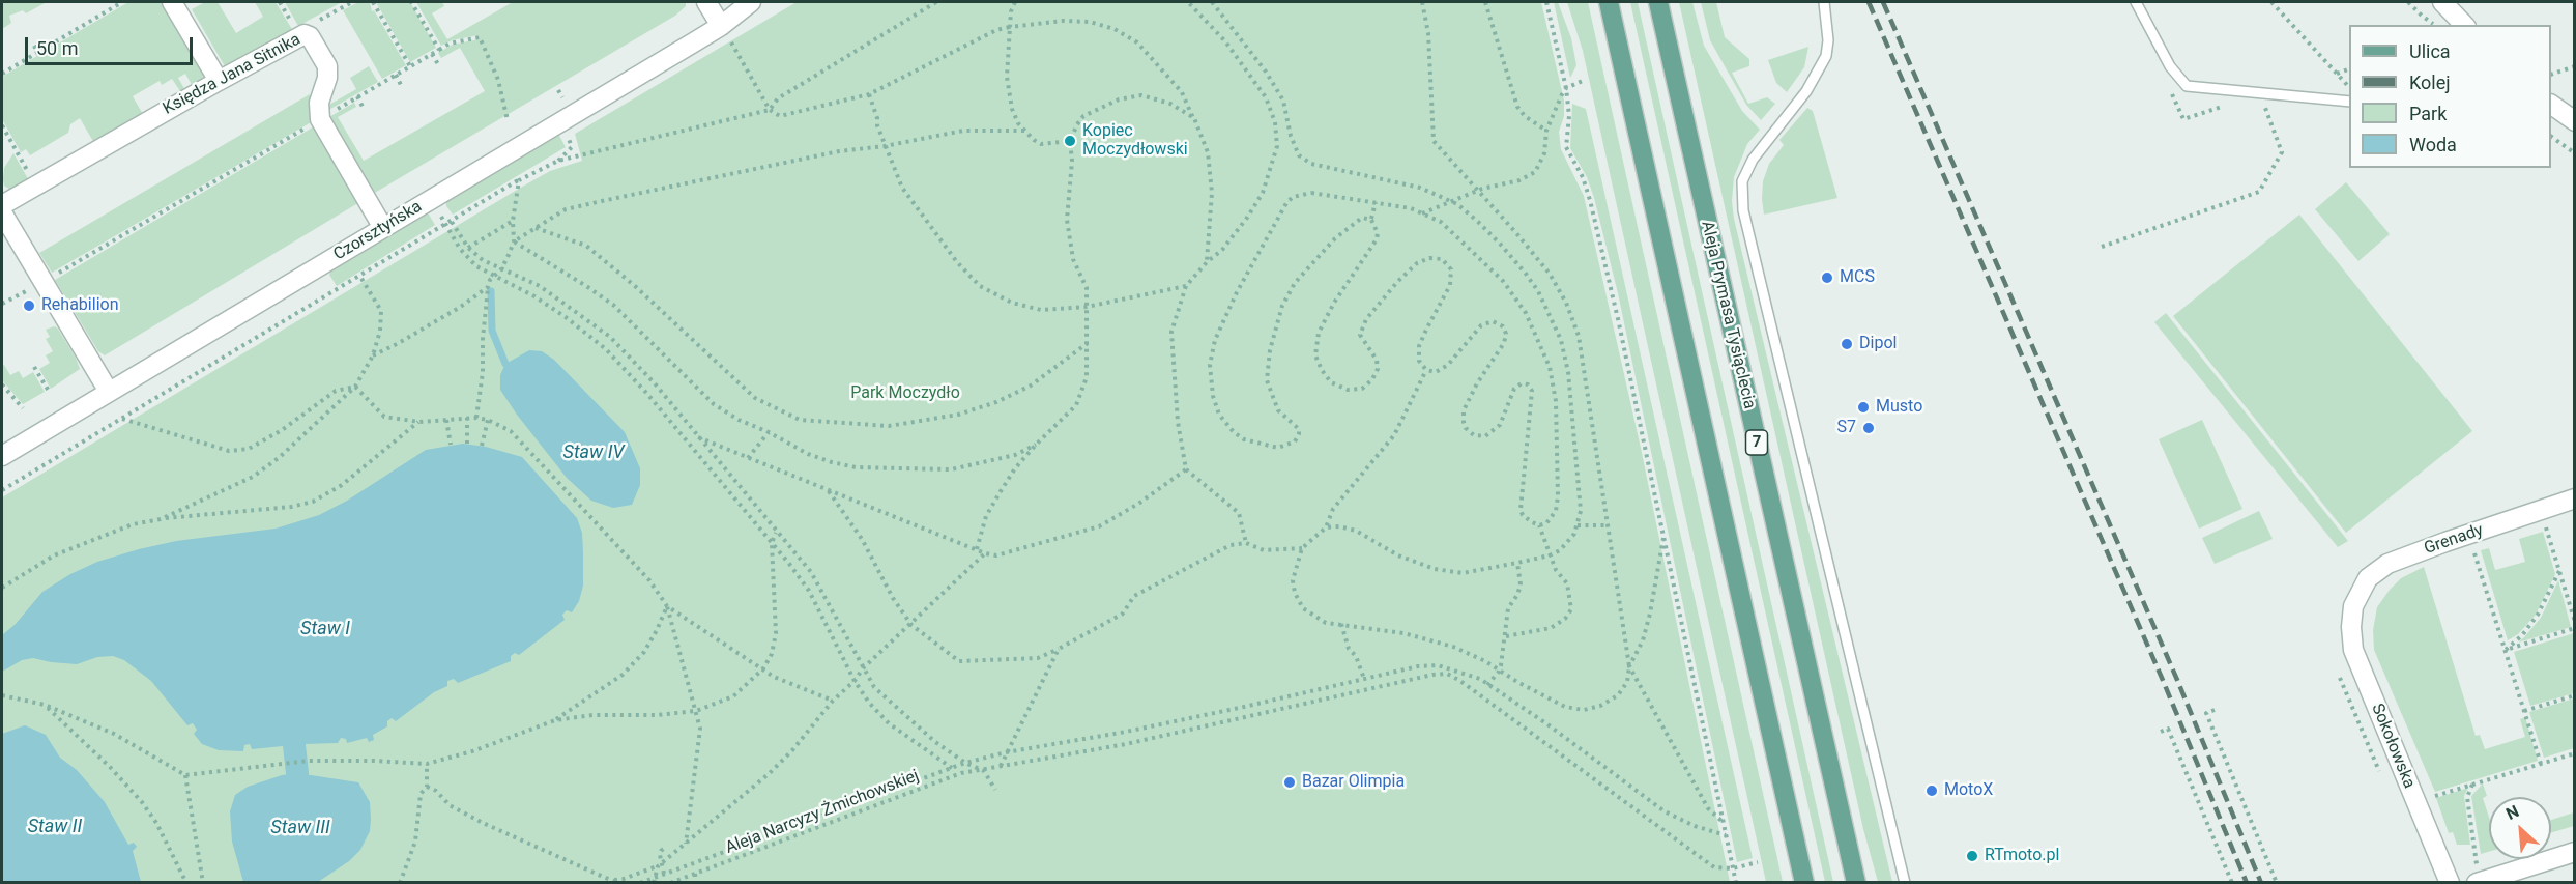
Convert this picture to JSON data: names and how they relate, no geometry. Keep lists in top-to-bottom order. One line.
{"streets":{"main road":["Aleja Prymasa Tysiąclecia","7"],"street":["Księdza Jana Sitnika","Czorsztyńska","Grenady","Sokołowska"],"path":["Aleja Narcyzy Żmichowskiej"]},"crossings":[["Grenady","Sokołowska"]],"water":["Staw IV","Staw I","Staw II","Staw III"],"parks":["Park Moczydło"],"places":["Kopiec Moczydłowski","MCS","Rehabilion","Dipol","Musto","S7","Bazar Olimpia","MotoX","RTmoto.pl"],"legend":["Ulica","Kolej","Park","Woda"],"scale_bar":"50 m","north":"top left"}
